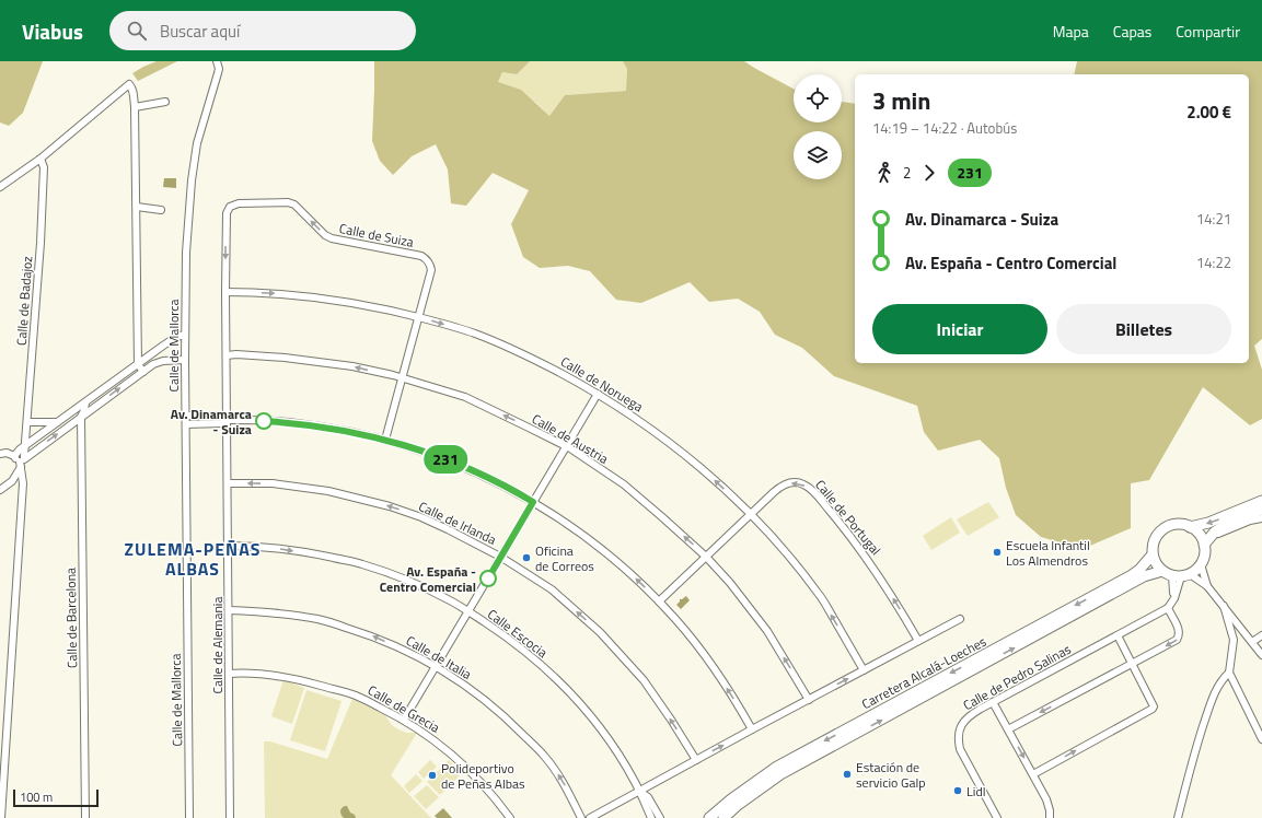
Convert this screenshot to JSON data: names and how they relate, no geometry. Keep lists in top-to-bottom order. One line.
{"streets":{"main road":["Carretera Alcalá-Loeches"],"street":["Calle de Suiza","Calle de Badajoz","Calle de Mallorca","Calle de Noruega","Calle de Austria","Calle de Portugal","Calle de Irlanda","Calle de Barcelona","Calle Escocia","Calle de Alemania","Calle de Italia","Calle de Pedro Salinas","Calle de Grecia"]},"crossings":[["Calle de Suiza","Calle de Noruega"],["Calle de Suiza","Calle de Austria"],["Calle de Suiza","Calle de Alemania"],["Calle de Noruega","Calle de Portugal"],["Calle de Austria","Calle de Portugal"],["Calle de Irlanda","Calle de Alemania"],["Calle Escocia","Calle de Alemania"],["Calle de Alemania","Calle de Italia"],["Calle de Alemania","Calle de Grecia"],["Carretera Alcalá-Loeches","Calle de Pedro Salinas"]],"one_way":["Calle de Austria","Calle de Portugal","Calle de Irlanda","Calle Escocia","Calle de Italia"],"districts":["ZULEMA-PEÑAS ALBAS"],"places":["Av. Dinamarca - Suiza","Escuela Infantil Los Almendros","Oficina de Correos","Av. España - Centro Comercial","Estación de servicio Galp","Polideportivo de Peñas Albas","Lidl"],"lines":["bus line 231"],"scale_bar":"100 m","page":{"header":"Viabus","search":"Buscar aquí","nav":["Mapa","Capas","Compartir"],"on_map":"231","heading":["3 min","14:19 – 14:22 · Autobús","2.00 €"],"legs":["2","231"],"list":[{"name":"Av. Dinamarca - Suiza","value":"14:21"},{"name":"Av. España - Centro Comercial","value":"14:22"}],"buttons":["Iniciar","Billetes"],"scale":"100 m"}}
